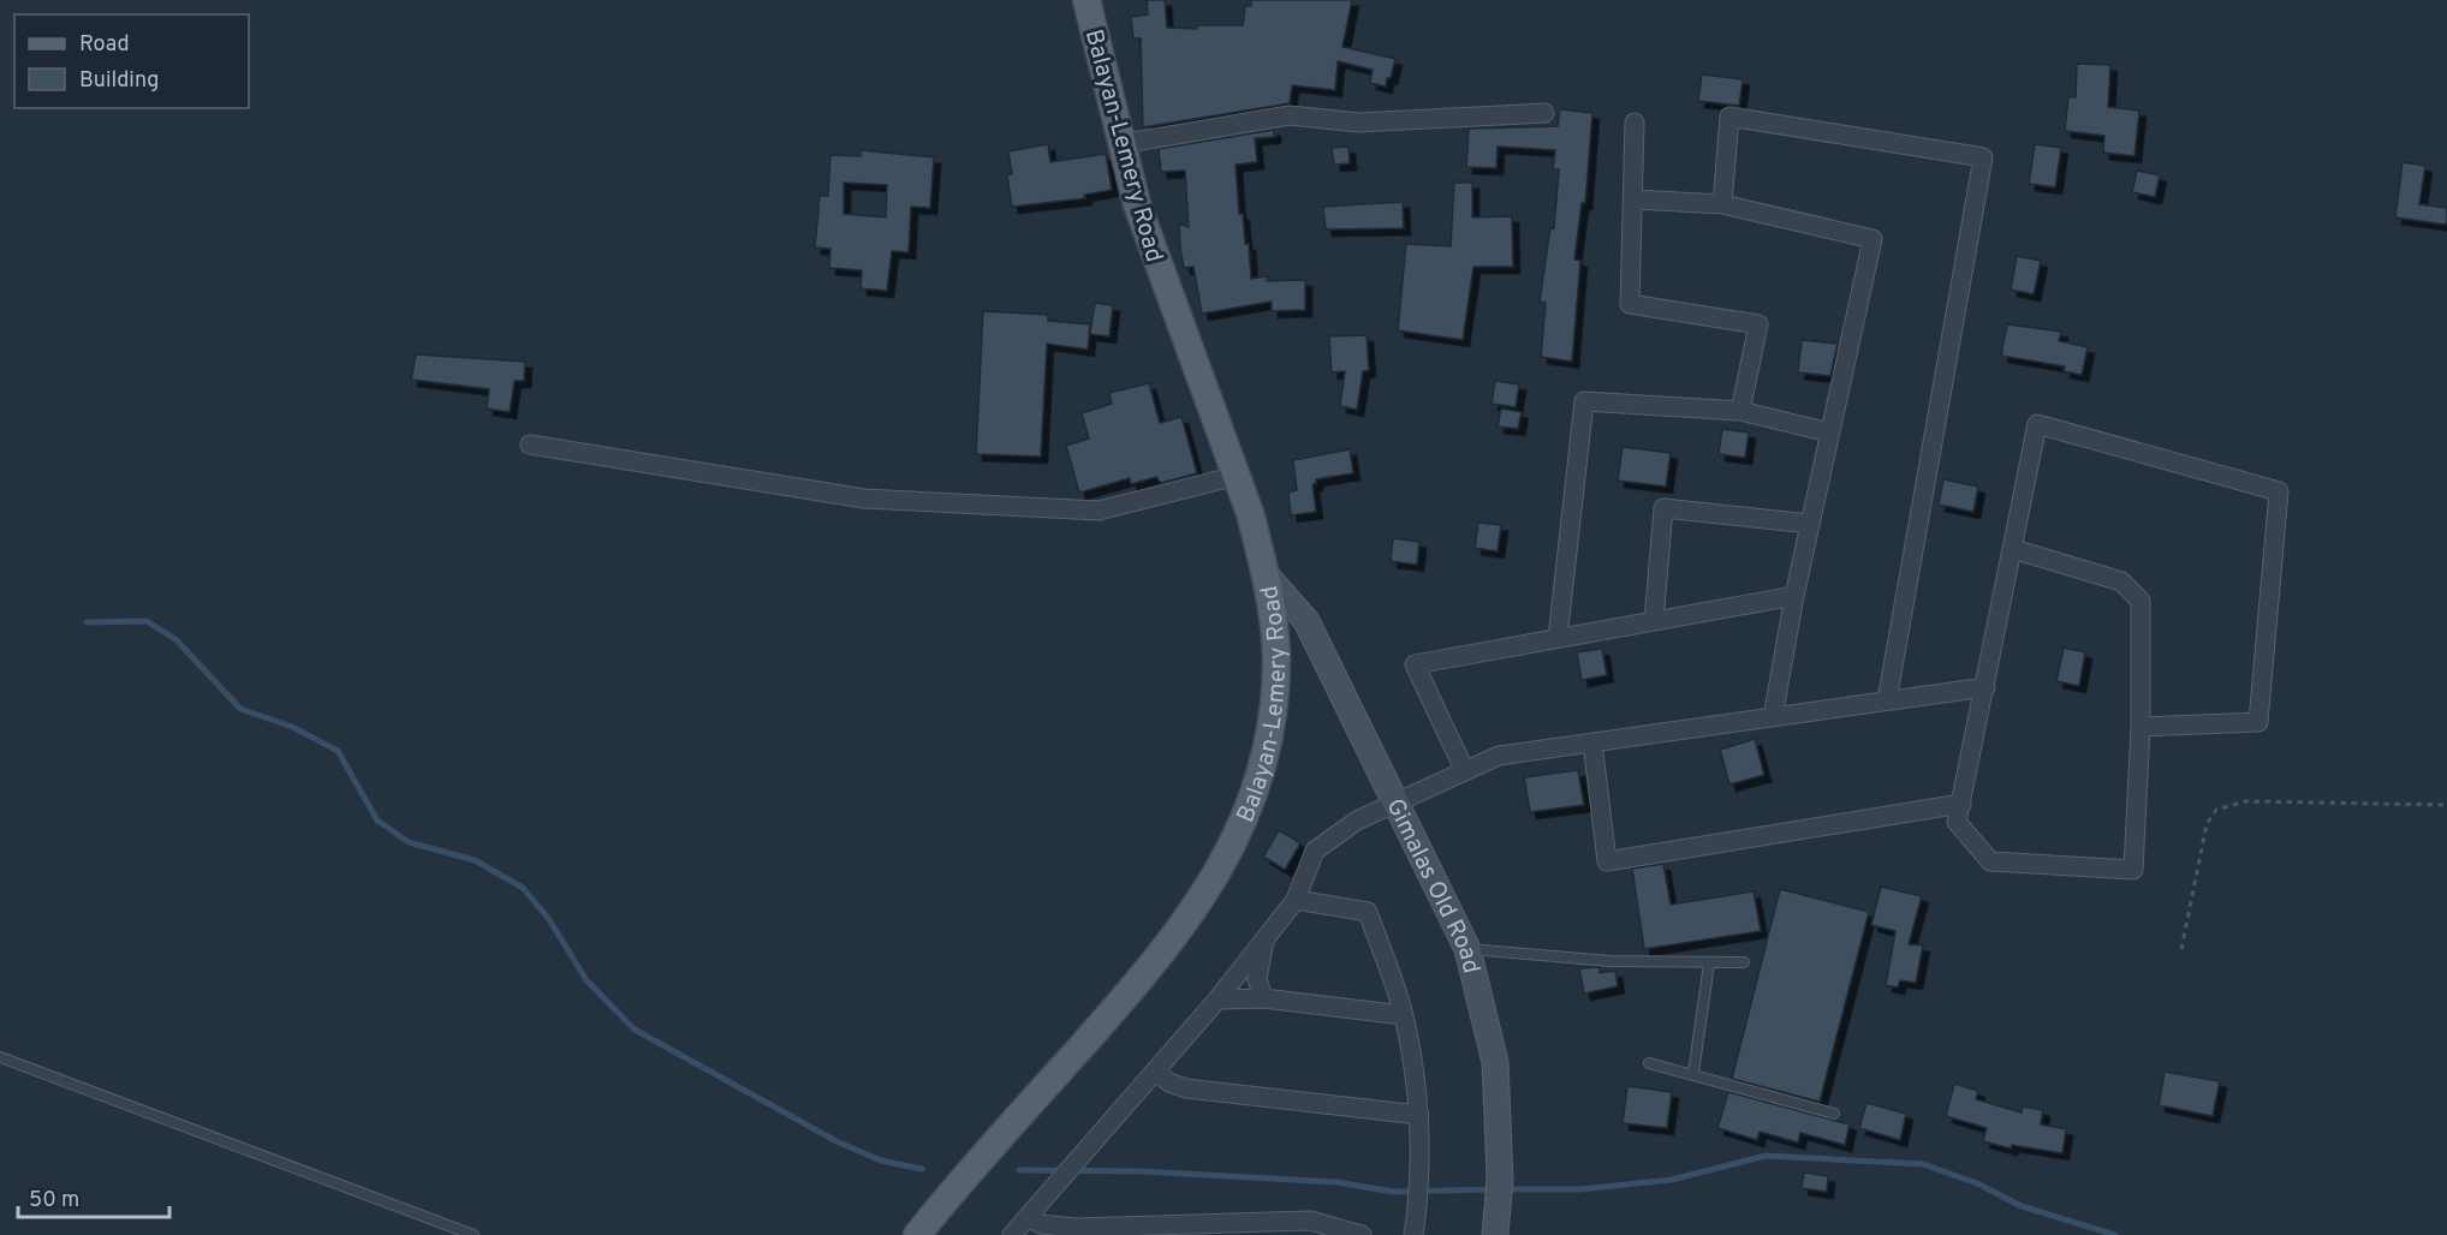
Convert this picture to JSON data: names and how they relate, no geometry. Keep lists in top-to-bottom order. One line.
{"streets":{"main road":["Balayan-Lemery Road"],"street":["Gimalas Old Road"]},"crossings":[["Balayan-Lemery Road","Gimalas Old Road"]],"legend":["Road","Building"],"scale_bar":"50 m"}
